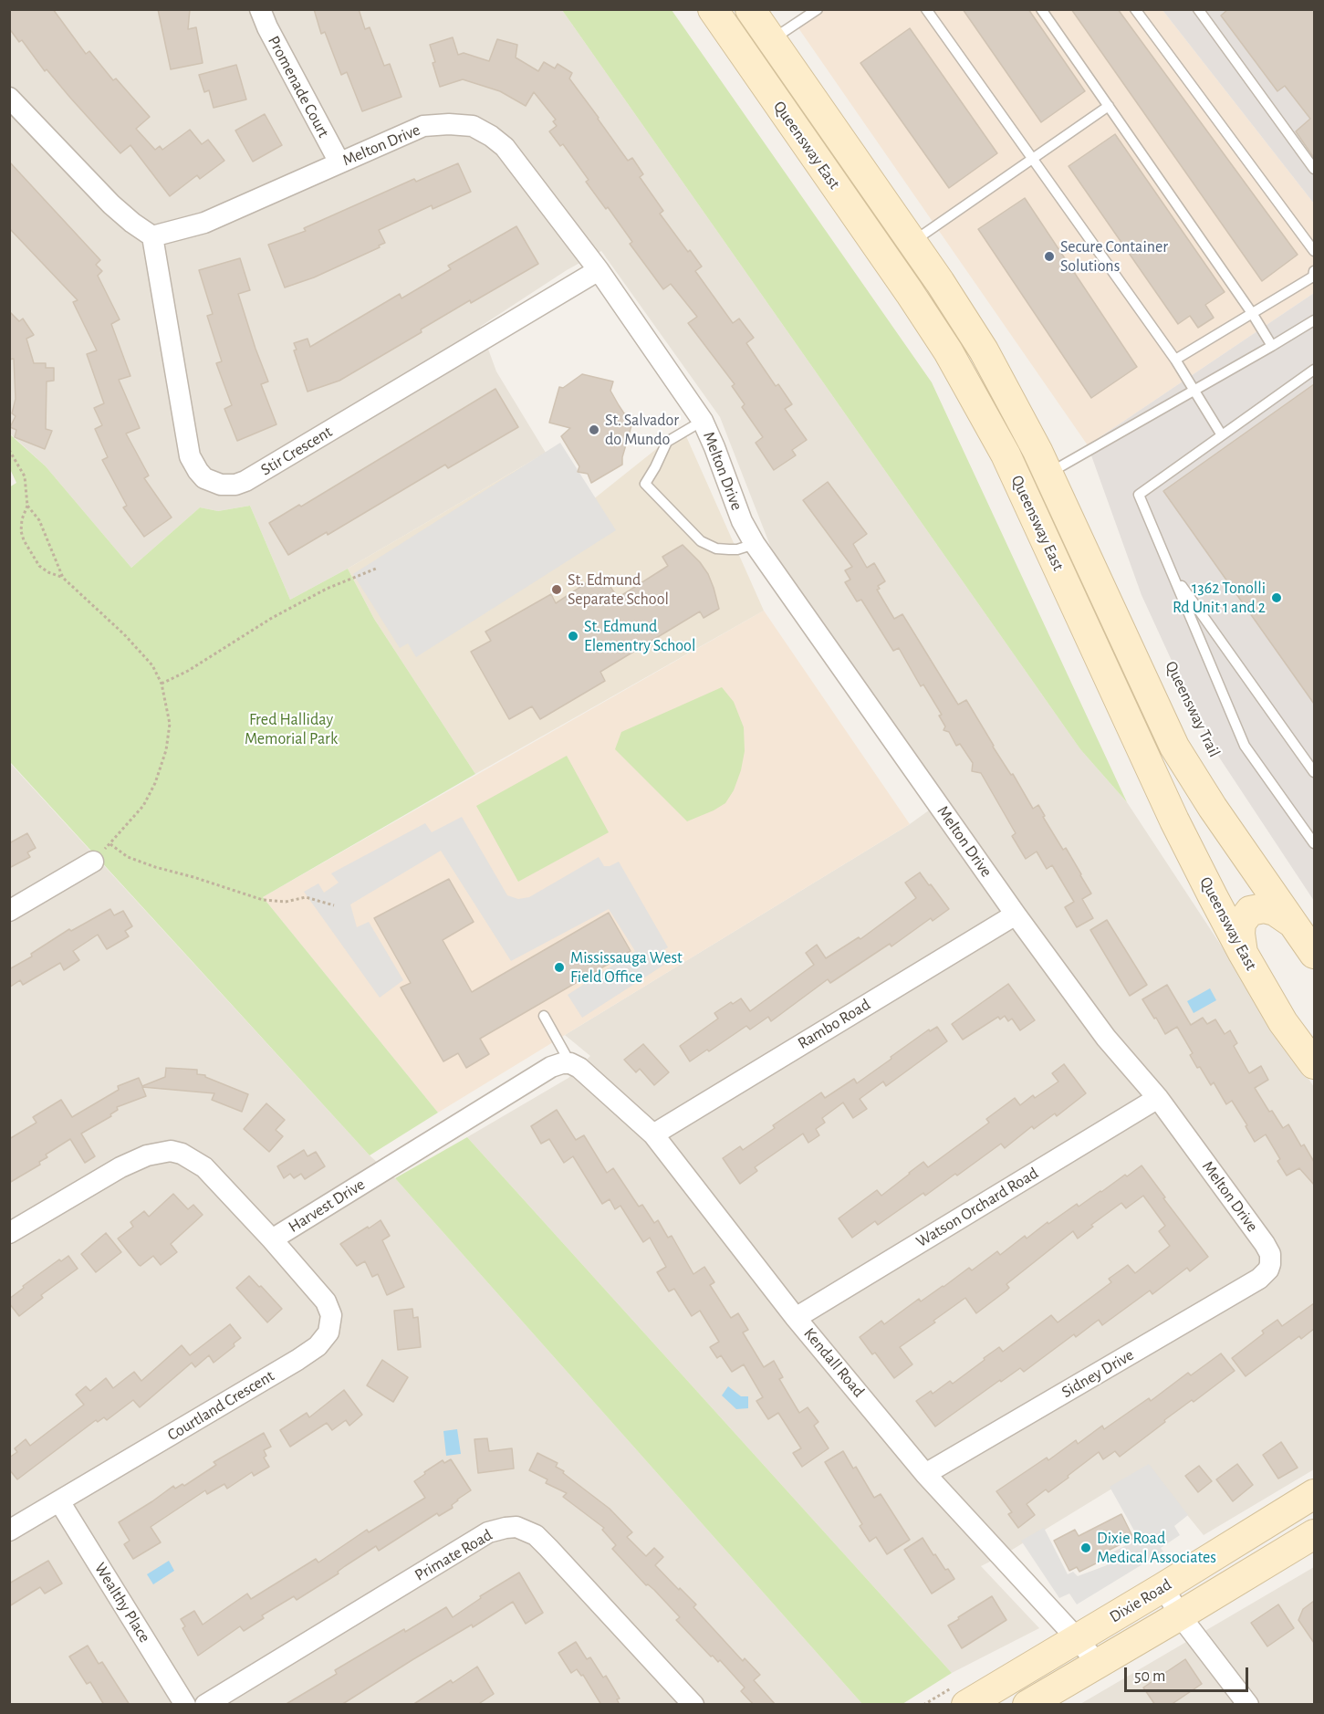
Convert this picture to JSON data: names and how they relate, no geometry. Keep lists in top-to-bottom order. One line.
{"streets":{"main road":["Queensway East","Dixie Road"],"street":["Promenade Court","Melton Drive","Stir Crescent","Rambo Road","Harvest Drive","Watson Orchard Road","Kendall Road","Sidney Drive","Courtland Crescent","Primate Road","Wealthy Place"]},"crossings":[["Promenade Court","Melton Drive"],["Melton Drive","Stir Crescent"],["Melton Drive","Rambo Road"],["Melton Drive","Watson Orchard Road"],["Melton Drive","Sidney Drive"],["Rambo Road","Kendall Road"],["Harvest Drive","Kendall Road"],["Harvest Drive","Courtland Crescent"],["Watson Orchard Road","Kendall Road"],["Kendall Road","Sidney Drive"],["Kendall Road","Dixie Road"],["Courtland Crescent","Wealthy Place"]],"parks":["Fred Halliday Memorial Park"],"places":["Secure Container Solutions","St. Salvador do Mundo","St. Edmund Separate School","1362 Tonolli Rd Unit 1 and 2","St. Edmund Elementry School","Mississauga West Field Office","Dixie Road Medical Associates"],"scale_bar":"50 m"}
